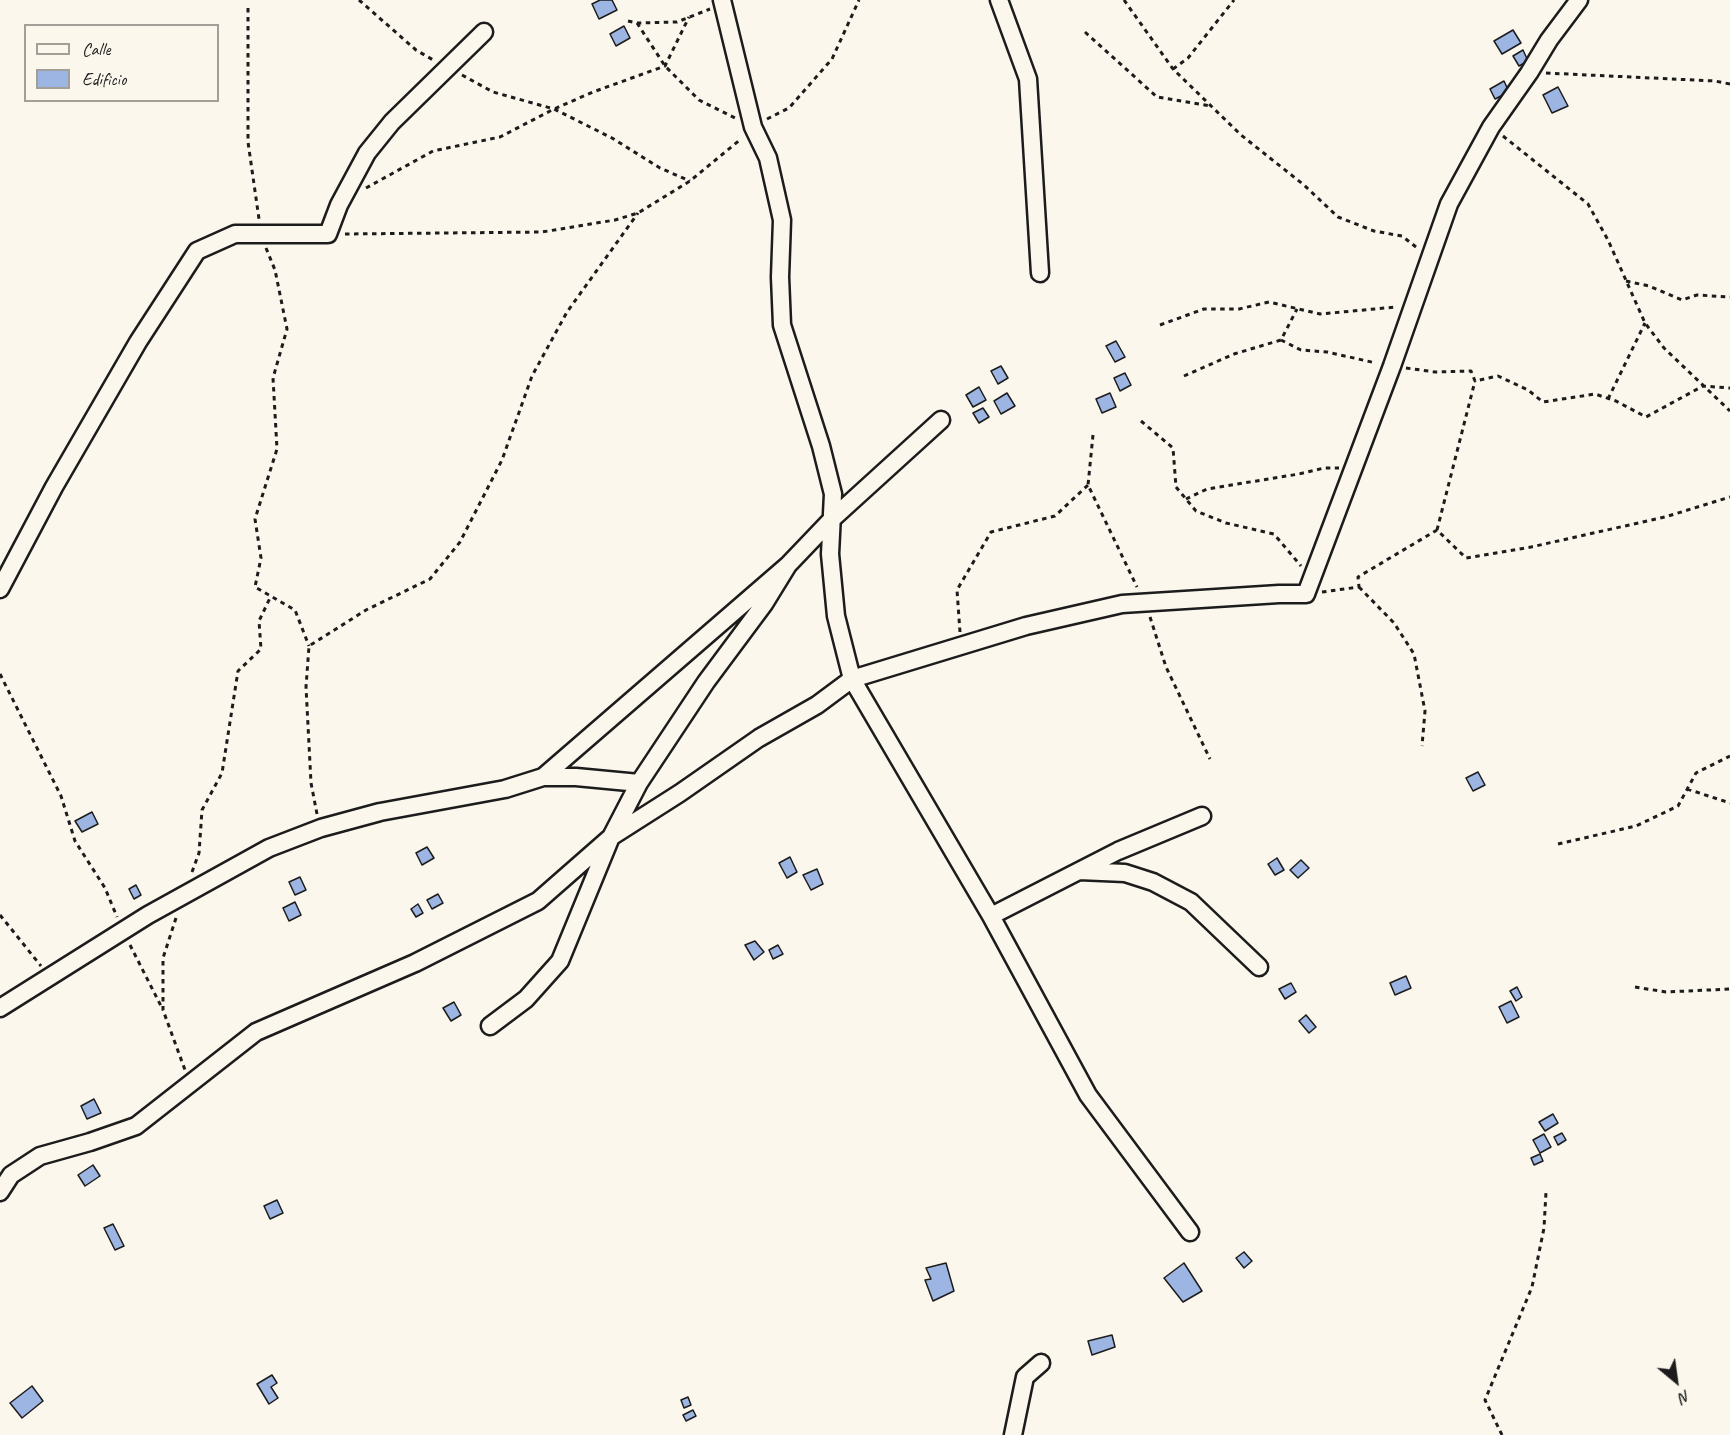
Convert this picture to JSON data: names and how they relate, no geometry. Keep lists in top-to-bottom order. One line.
{"legend":["Calle","Edificio"],"north":"bottom right"}
